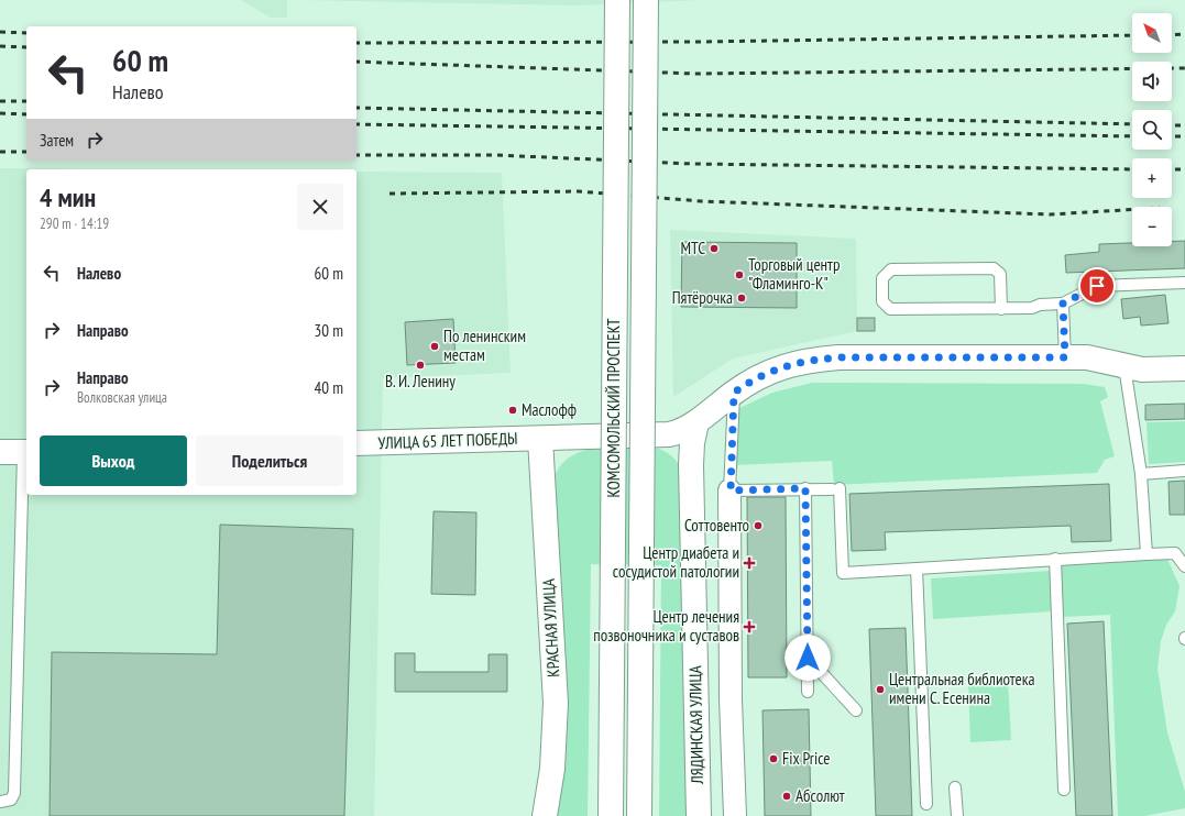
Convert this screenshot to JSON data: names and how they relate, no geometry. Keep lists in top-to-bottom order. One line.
{"streets":{"main road":["КОМСОМОЛЬСКИЙ ПРОСПЕКТ","УЛИЦА 65 ЛЕТ ПОБЕДЫ","КРАСНАЯ УЛИЦА","ЛЯДИНСКАЯ УЛИЦА"]},"crossings":[["УЛИЦА 65 ЛЕТ ПОБЕДЫ","КРАСНАЯ УЛИЦА"],["УЛИЦА 65 ЛЕТ ПОБЕДЫ","ЛЯДИНСКАЯ УЛИЦА"]],"places":{"other":["МТС","Торговый центр \"Фламинго-К\"","Пятёрочка","По ленинским местам","В. И. Ленину","Маслофф","Соттовенто","Центральная библиотека имени С. Есенина","Fix Price","Абсолют"],"health":["Центр диабета и сосудистой патологии","Центр лечения позвоночника и суставов"]},"north":"top left","page":{"map_buttons":["+","−"],"turn":["60 m","Налево"],"then":"Затем","heading":["4 мин","290 m · 14:19"],"list":[{"name":"Налево","value":"60 m"},{"name":"Направо","value":"30 m"},{"name":"Направо","note":"Волковская улица","value":"40 m"}],"buttons":["Выход","Поделиться"]}}
